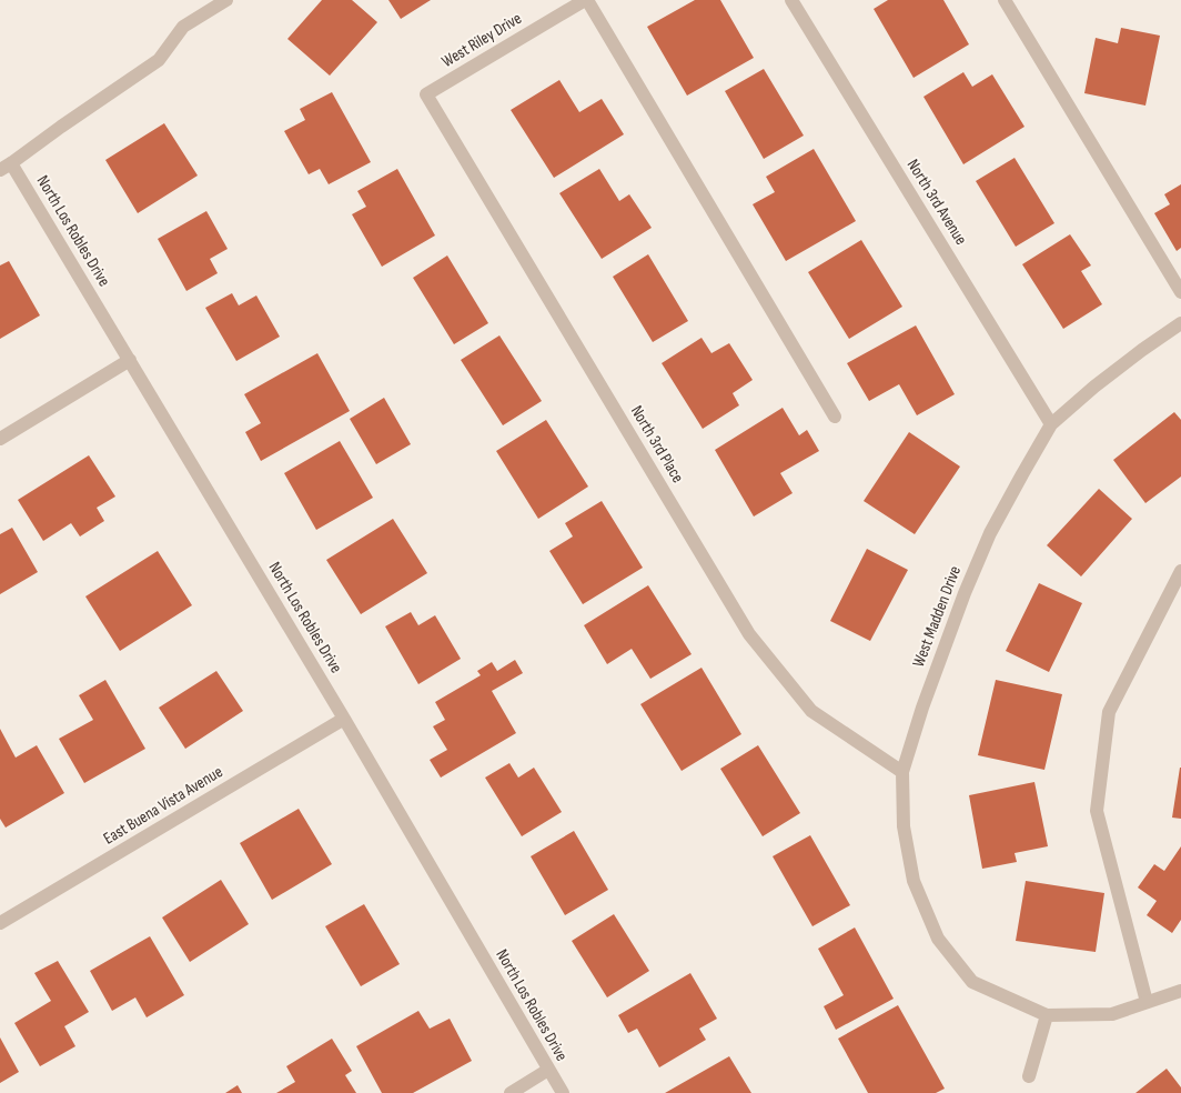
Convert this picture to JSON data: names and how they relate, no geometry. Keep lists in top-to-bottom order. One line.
{"streets":{"street":["West Riley Drive","North 3rd Avenue","North Los Robles Drive","North 3rd Place","West Madden Drive","East Buena Vista Avenue"]},"crossings":[["West Riley Drive","North 3rd Place"],["North 3rd Avenue","West Madden Drive"],["North Los Robles Drive","East Buena Vista Avenue"],["North 3rd Place","West Madden Drive"]]}
